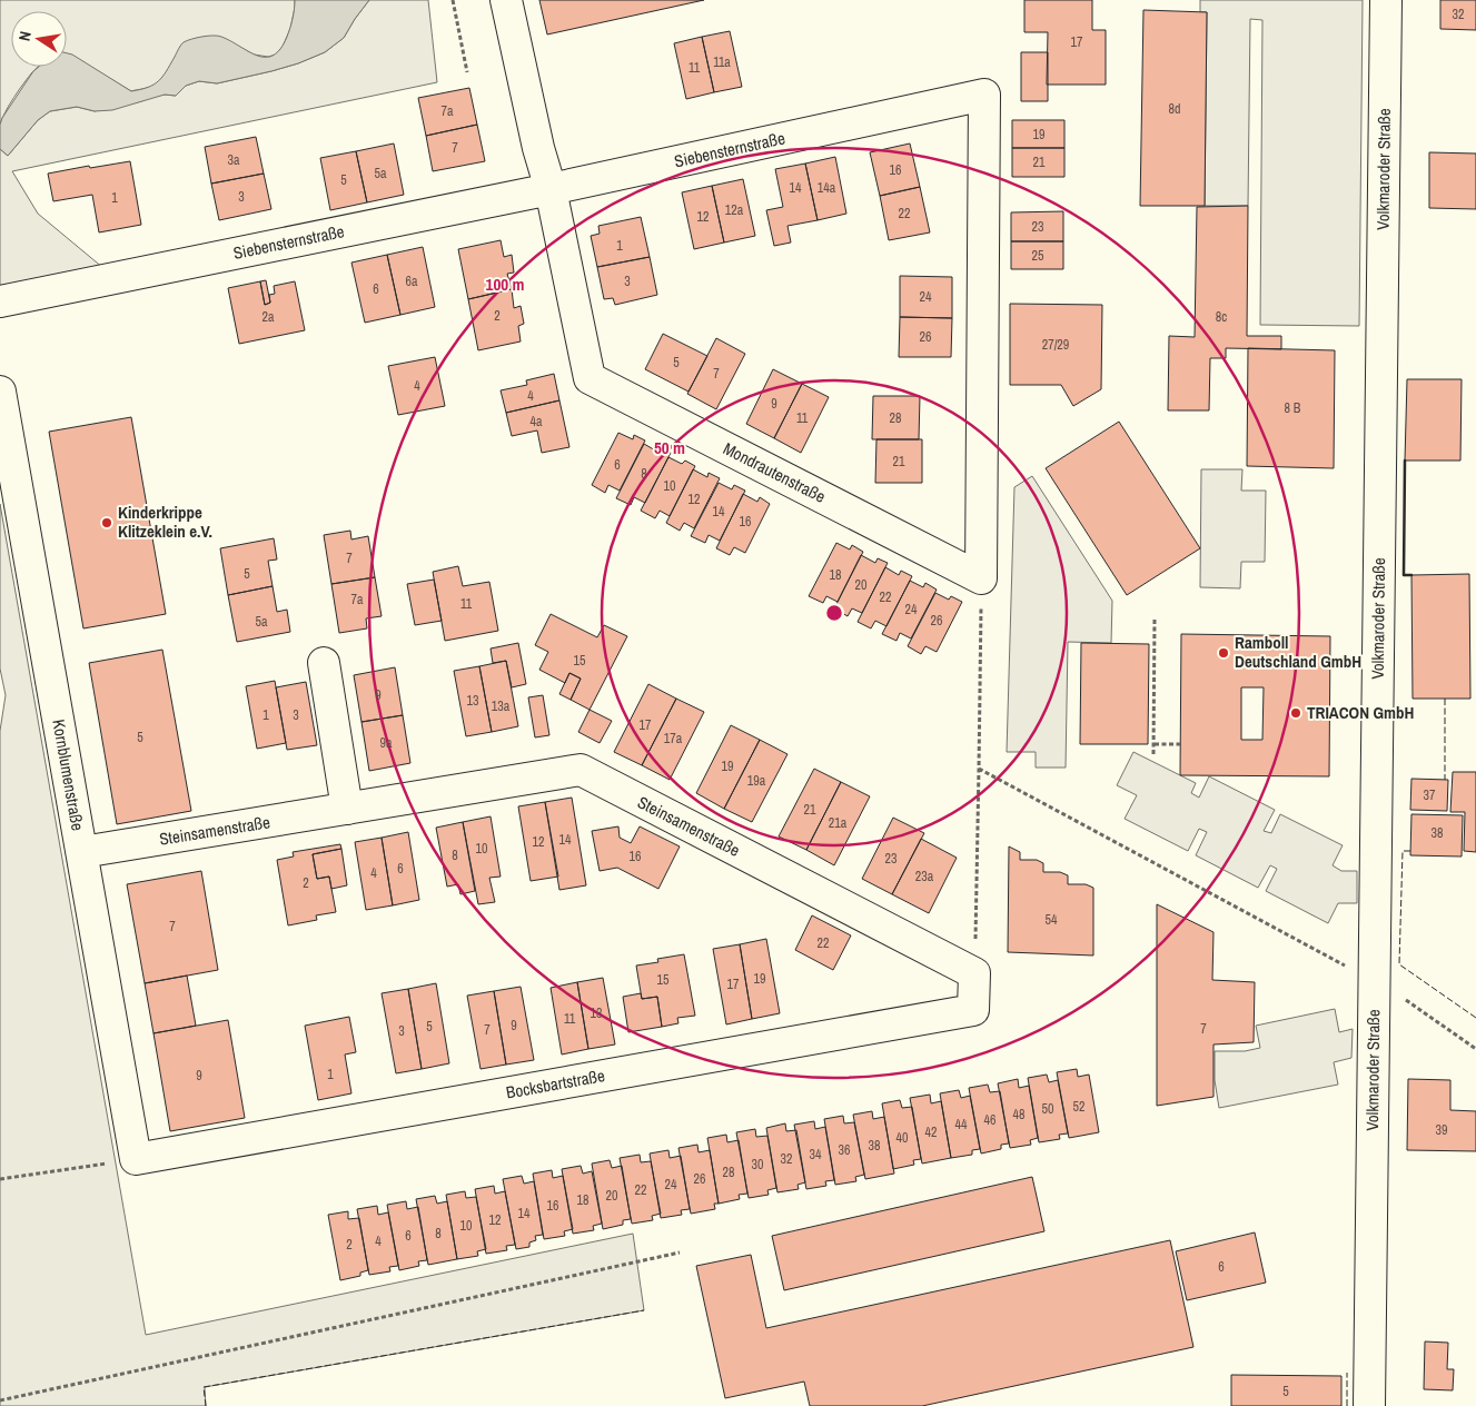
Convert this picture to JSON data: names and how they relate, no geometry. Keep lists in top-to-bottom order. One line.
{"streets":{"street":["Siebensternstraße","Volkmaroder Straße","Mondrautenstraße","Kornblumenstraße","Steinsamenstraße","Bocksbartstraße"]},"crossings":[["Siebensternstraße","Mondrautenstraße"],["Kornblumenstraße","Steinsamenstraße"],["Kornblumenstraße","Bocksbartstraße"],["Steinsamenstraße","Bocksbartstraße"]],"places":["Kinderkrippe Klitzeklein e.V.","Ramboll Deutschland GmbH","TRIACON GmbH"],"house_numbers":["32","17","11a","11","8d","7a","19","7","3a","21","16","5a","5","14","14a","3","1","12a","22","12","23","1","25","6a","3","6","24","2","2a","8c","26","27/29","5","7","4","4","9","8 B","11","28","4a","21","6","8","10","12","14","16","7","5","18","20","22","7a","11","24","26","5a","15","9","13","13a","1","3","17","5","17a","9a","19","19a","37","21","21a","38","14","12","10","8","16","23","6","4","23a","2","54","7","22","19","15","17","13","11","9","5","7","7","3","1","9","52","50","48","46","44","39","42","40","38","36","34","32","30","28","26","24","22","20","18","16","14","12","10","8","6","4","2","6","5"],"north":"left","rings":["100 m","50 m"]}
